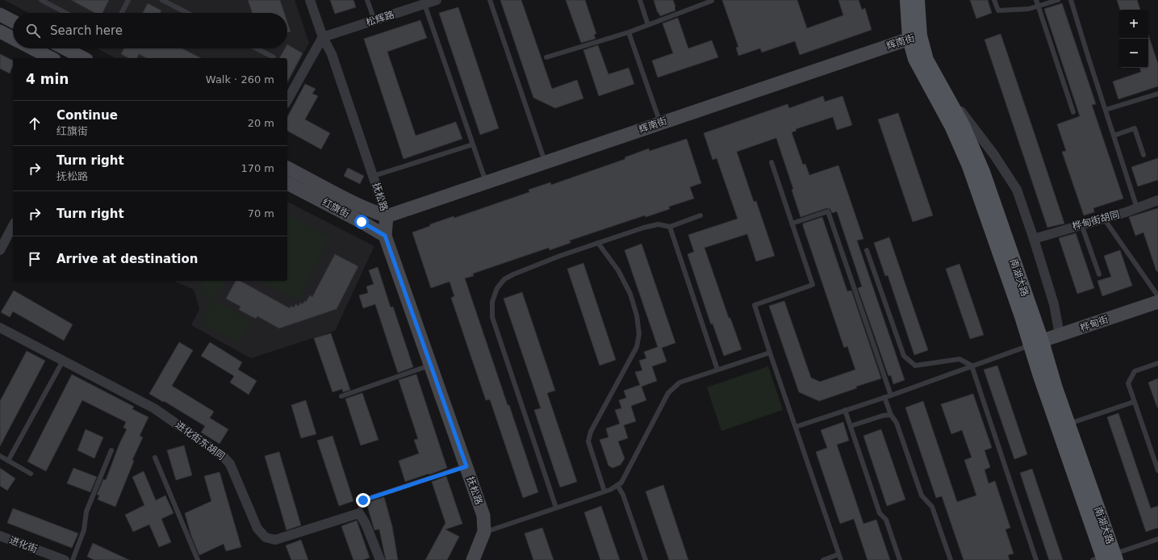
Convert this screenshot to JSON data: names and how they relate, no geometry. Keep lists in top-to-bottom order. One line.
{"streets":{"main road":["南湖大路"],"street":["松辉路","辉南街","抚松路","红旗街","桦甸街胡同","桦甸街","进化街东胡同","进化街"]},"crossings":[["松辉路","抚松路"],["辉南街","抚松路"],["辉南街","红旗街"],["辉南街","南湖大路"],["抚松路","红旗街"],["南湖大路","桦甸街"]],"page":{"map_buttons":["+","−"],"search":"Search here","heading":["4 min","Walk · 260 m"],"list":[["Continue","红旗街","20 m"],["Turn right","抚松路","170 m"],["Turn right","70 m"],"Arrive at destination"]}}
